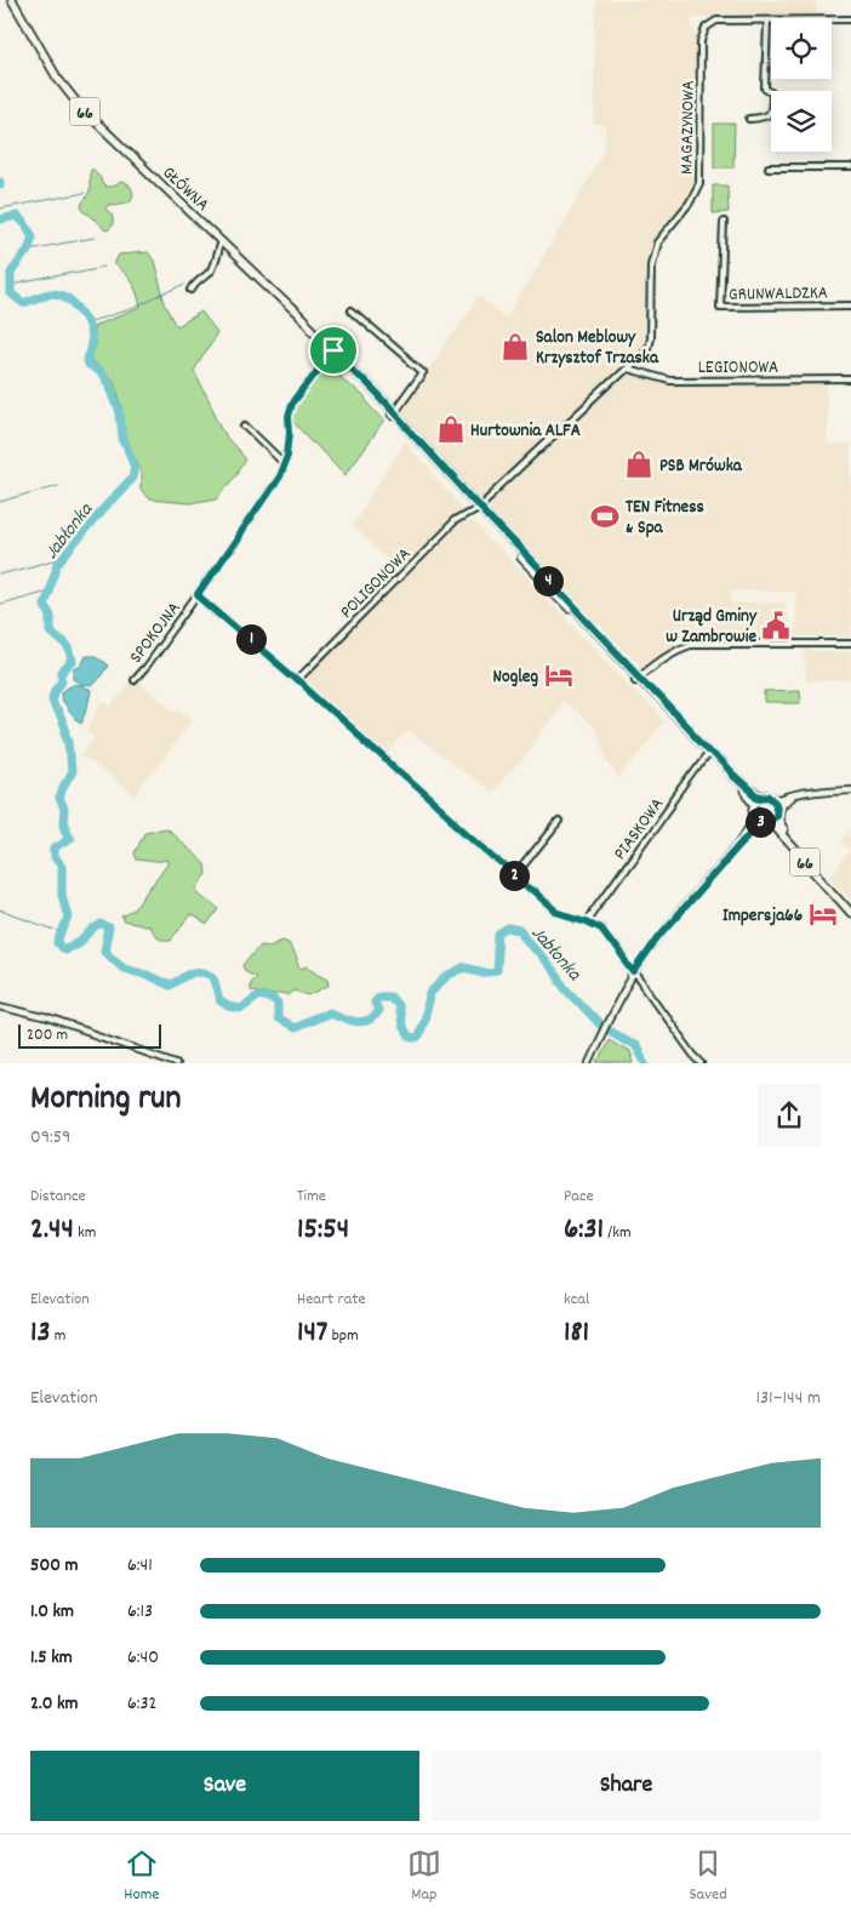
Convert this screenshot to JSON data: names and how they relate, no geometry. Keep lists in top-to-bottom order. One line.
{"streets":{"main road":["66","GŁÓWNA"],"street":["MAGAZYNOWA","GRUNWALDZKA","LEGIONOWA","POLIGONOWA","SPOKOJNA","PIASKOWA"]},"crossings":[["66","MAGAZYNOWA"],["66","GŁÓWNA"],["66","POLIGONOWA"],["66","PIASKOWA"],["MAGAZYNOWA","LEGIONOWA"],["MAGAZYNOWA","POLIGONOWA"],["GŁÓWNA","SPOKOJNA"]],"water":["Jabłonka"],"places":{"shop":["Salon Meblowy Krzysztof Trzaska","Hurtownia ALFA","PSB Mrówka"],"sports":["TEN Fitness & Spa"],"public building":["Urząd Gminy w Zambrowie"],"hotel":["Nogleg","Impersja66"]},"scale_bar":"200 m","page":{"pins":["4","1","3","2"],"scale":"200 m","heading":["Morning run","09:59"],"stats":[["Distance","2.44 km"],["Time","15:54"],["Pace","6:31 /km"],["Elevation","13 m"],["Heart rate","147 bpm"],["kcal","181"]],"chart":["Elevation","131–144 m"],"list":[{"name":"500 m","note":"6:41"},{"name":"1.0 km","note":"6:13"},{"name":"1.5 km","note":"6:40"},{"name":"2.0 km","note":"6:32"}],"buttons":["Save","Share"],"tabs":["Home","Map","Saved"]}}
